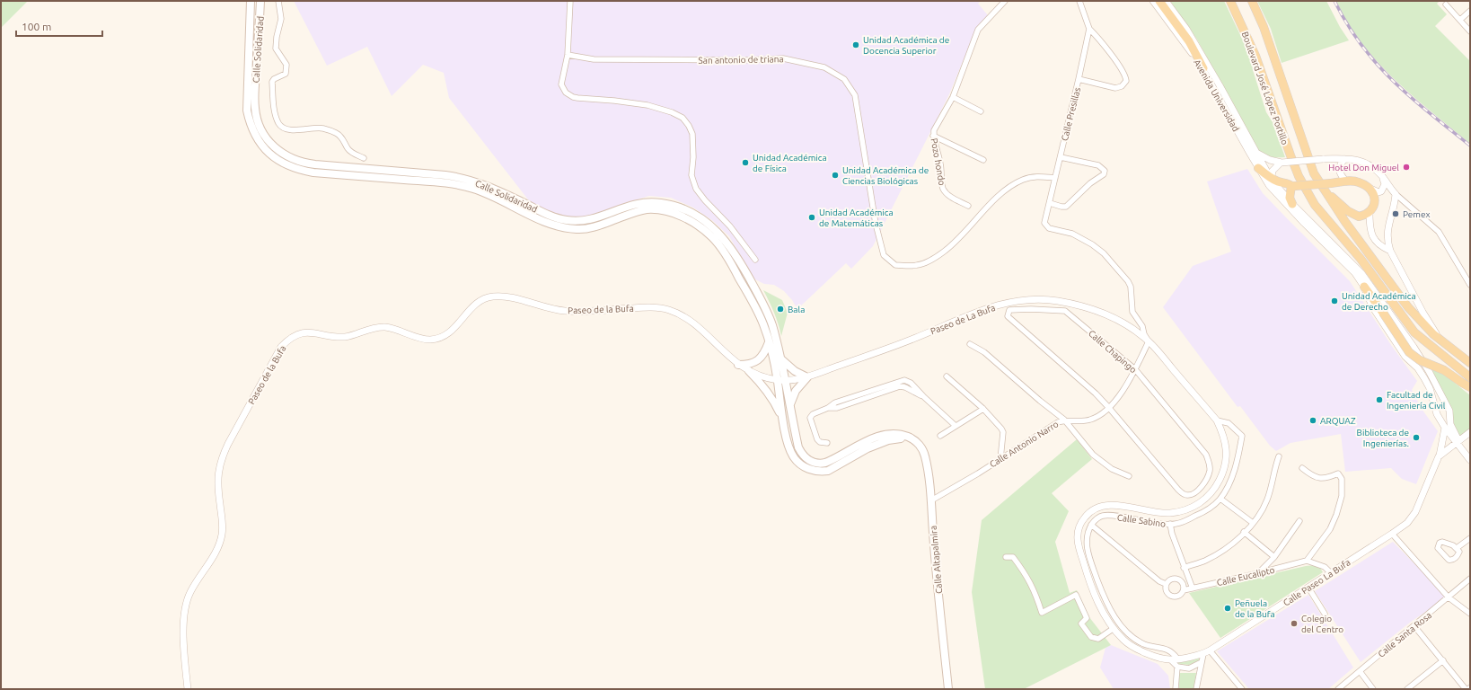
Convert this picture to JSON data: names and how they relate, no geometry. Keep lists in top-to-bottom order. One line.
{"streets":{"main road":["Calle Solidaridad","Boulevard José López Portillo","Calle Altapalmira"],"street":["San antonio de triana","Avenida Universidad","Calle Presillas","Pozo hondo","Paseo de la Bufa","Paseo de La Bufa","Calle Chapingo","Calle Antonio Narro","Calle Sabino","Calle Eucalipto","Calle Paseo La Bufa","Calle Santa Rosa"]},"crossings":[["Calle Solidaridad","Paseo de la Bufa"],["San antonio de triana","Calle Presillas"],["Calle Presillas","Paseo de La Bufa"],["Calle Presillas","Calle Antonio Narro"],["Calle Presillas","Calle Paseo La Bufa"],["Paseo de la Bufa","Paseo de La Bufa"],["Paseo de La Bufa","Calle Antonio Narro"],["Paseo de La Bufa","Calle Paseo La Bufa"],["Calle Chapingo","Calle Antonio Narro"],["Calle Antonio Narro","Calle Altapalmira"],["Calle Antonio Narro","Calle Paseo La Bufa"],["Calle Sabino","Calle Paseo La Bufa"]],"places":["Unidad Académica de Docencia Superior","Unidad Académica de Física","Hotel Don Miguel","Unidad Académica de Ciencias Biológicas","Pemex","Unidad Académica de Matemáticas","Unidad Académica de Derecho","Bala","Facultad de Ingeniería Civil","ARQUAZ","Biblioteca de Ingenierías.","Peñuela de la Bufa","Colegio del Centro"],"scale_bar":"100 m"}
